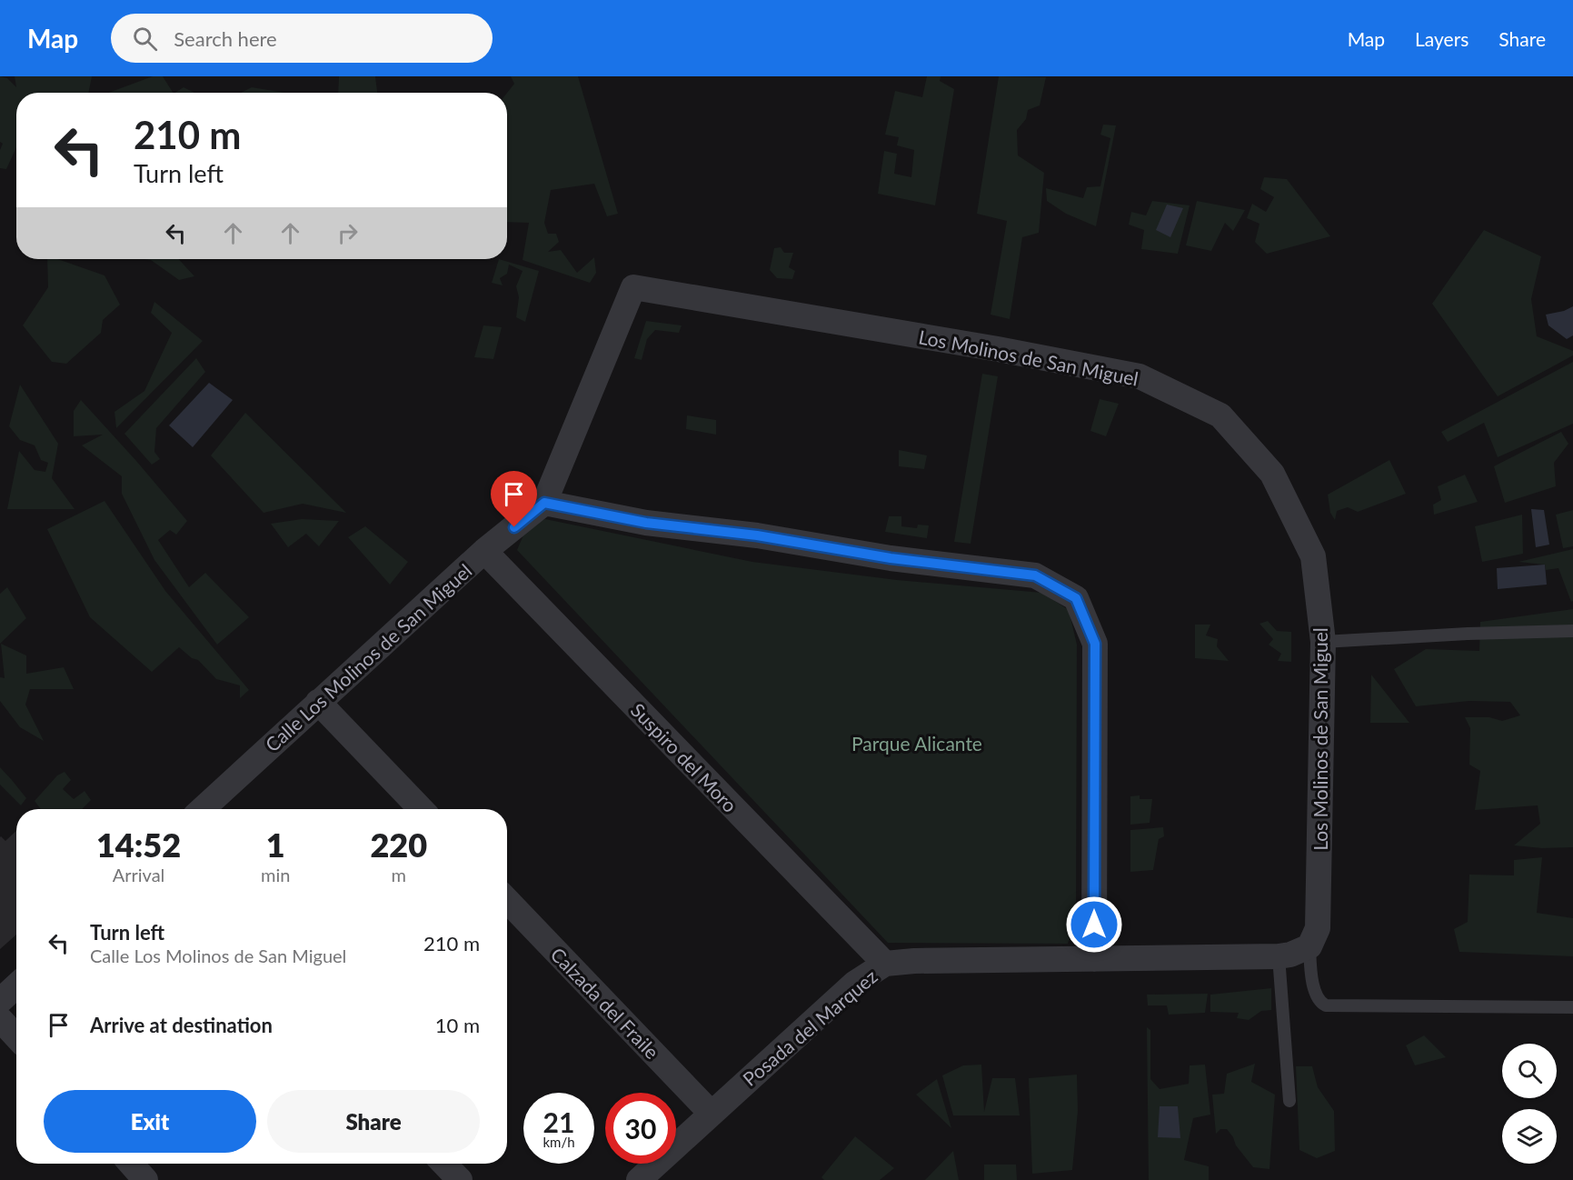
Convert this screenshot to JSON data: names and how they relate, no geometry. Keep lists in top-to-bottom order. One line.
{"streets":{"street":["Los Molinos de San Miguel","Calle Los Molinos de San Miguel","Suspiro del Moro","Calzada del Fraile","Posada del Marquez"]},"crossings":[["Los Molinos de San Miguel","Calle Los Molinos de San Miguel"],["Los Molinos de San Miguel","Posada del Marquez"],["Calle Los Molinos de San Miguel","Suspiro del Moro"],["Suspiro del Moro","Posada del Marquez"],["Calzada del Fraile","Posada del Marquez"]],"parks":["Parque Alicante"],"page":{"header":"Map","search":"Search here","nav":["Map","Layers","Share"],"turn":["210 m","Turn left"],"eta":["14:52","Arrival","1","min","220","m"],"list":[{"name":"Turn left","note":"Calle Los Molinos de San Miguel","value":"210 m"},{"name":"Arrive at destination","value":"10 m"}],"buttons":["Exit","Share"],"speed":"21 km/h","limit":"30"}}
